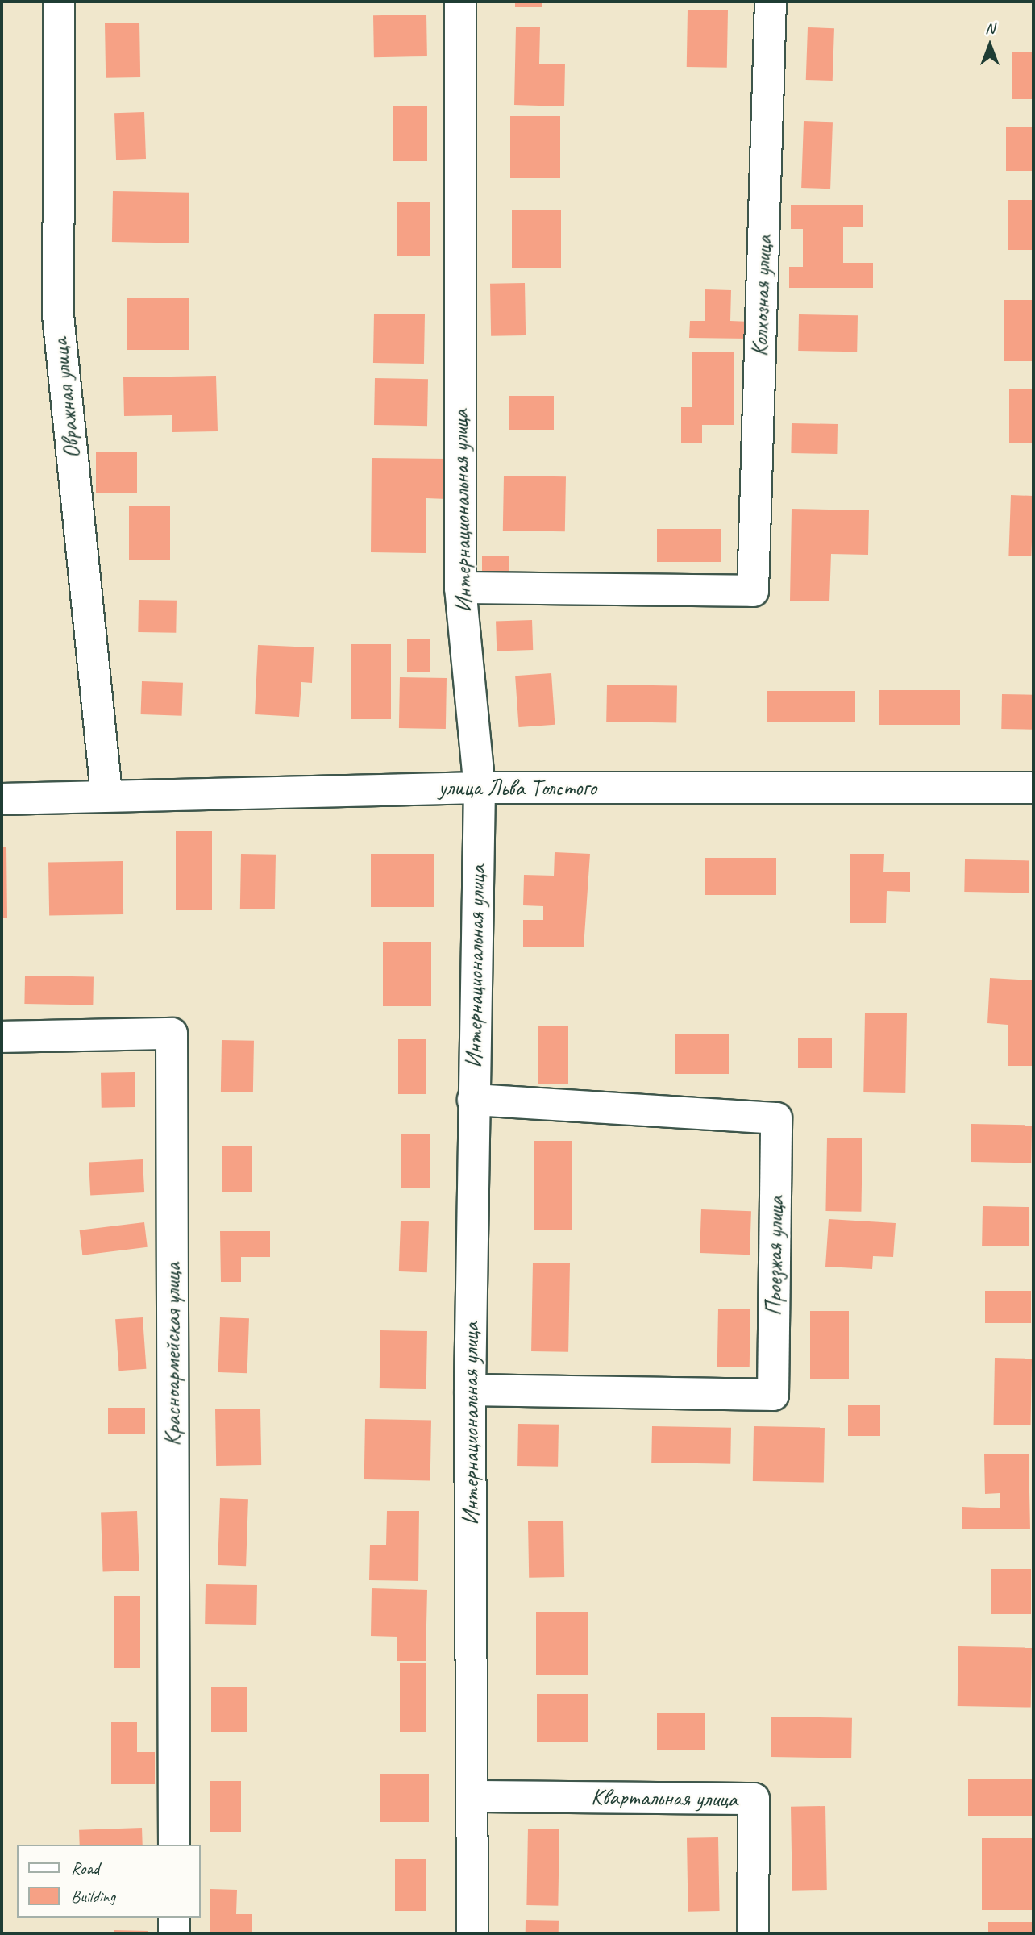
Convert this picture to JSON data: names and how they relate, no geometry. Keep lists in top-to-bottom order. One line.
{"streets":{"street":["Колхозная улица","Овражная улица","Интернациональная улица","улица Льва Толстого","Проезжая улица","Красноармейская улица","Квартальная улица"]},"crossings":[["Колхозная улица","Интернациональная улица"],["Овражная улица","улица Льва Толстого"],["Интернациональная улица","улица Льва Толстого"],["Интернациональная улица","Проезжая улица"],["Интернациональная улица","Квартальная улица"]],"legend":["Road","Building"],"north":"top"}
